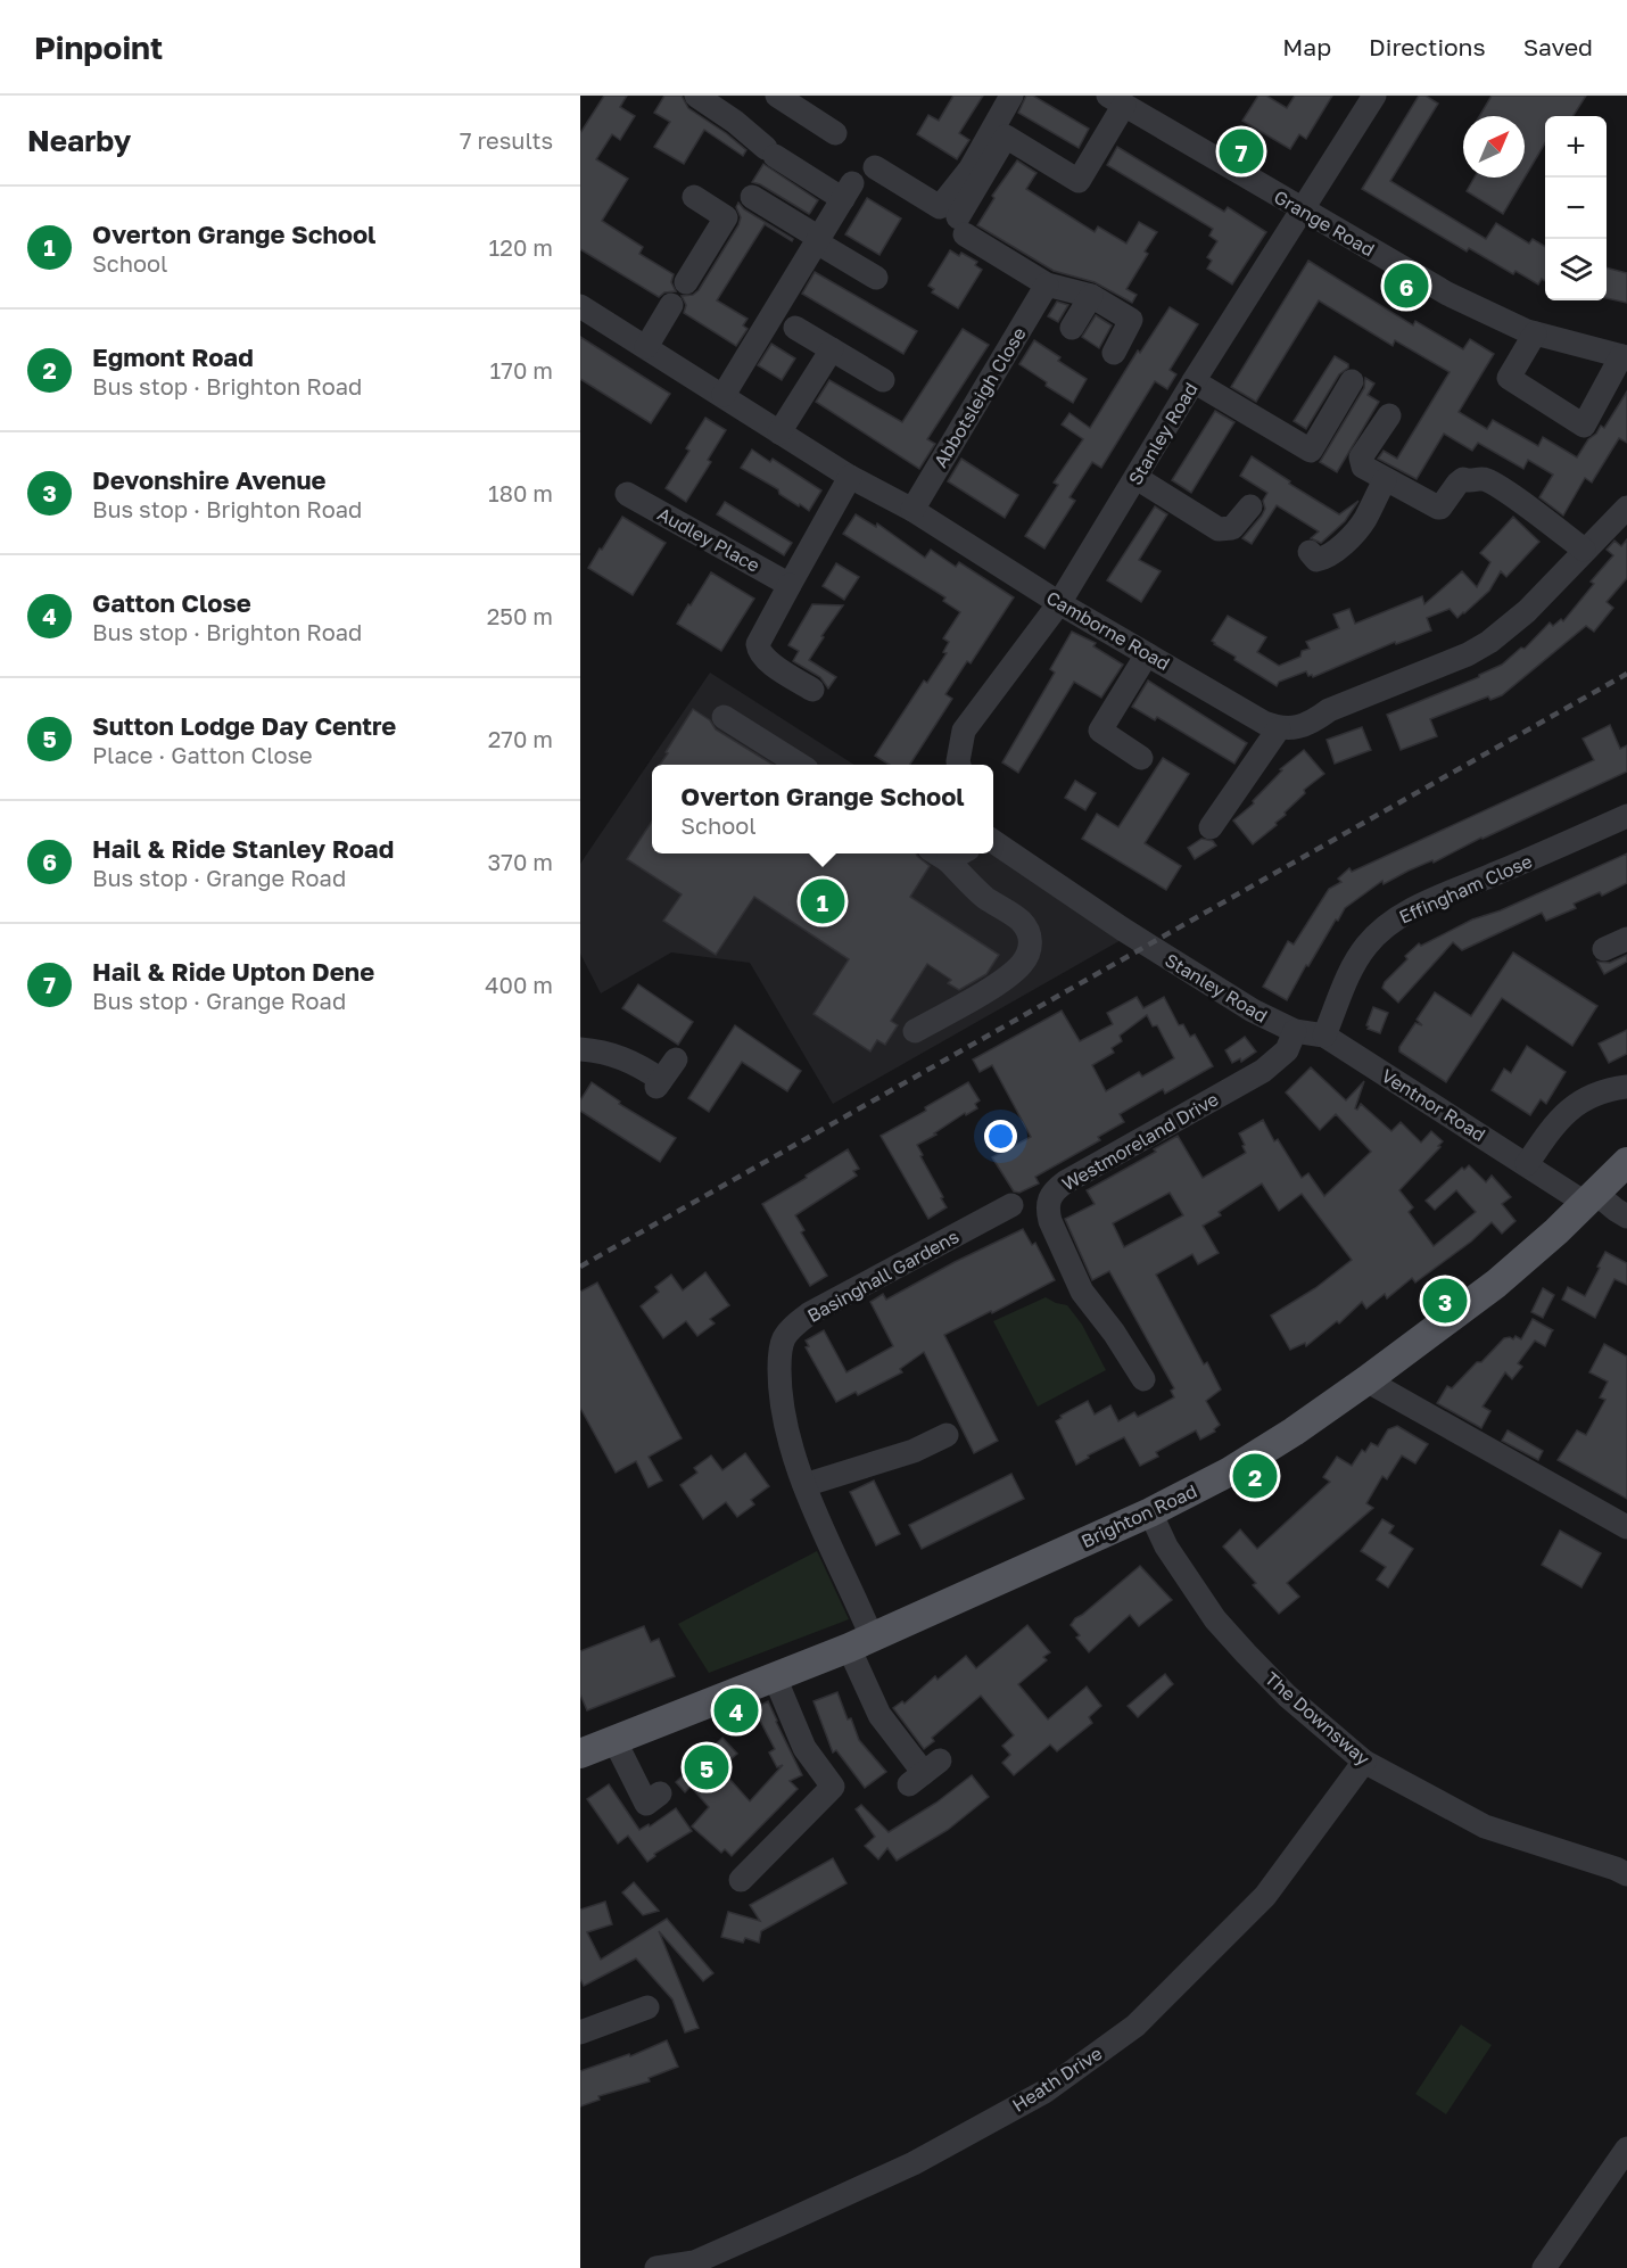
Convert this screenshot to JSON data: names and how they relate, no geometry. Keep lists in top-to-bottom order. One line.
{"streets":{"main road":["Brighton Road"],"street":["Grange Road","Abbotsleigh Close","Stanley Road","Audley Place","Camborne Road","Effingham Close","Ventnor Road","Westmoreland Drive","Basinghall Gardens","The Downsway","Heath Drive"]},"crossings":[["Grange Road","Stanley Road"],["Abbotsleigh Close","Camborne Road"],["Stanley Road","Camborne Road"],["Stanley Road","Ventnor Road"],["Stanley Road","Westmoreland Drive"],["Effingham Close","Ventnor Road"],["Ventnor Road","Westmoreland Drive"],["Ventnor Road","Brighton Road"],["Basinghall Gardens","Brighton Road"],["Brighton Road","The Downsway"],["The Downsway","Heath Drive"]],"north":"top right","page":{"header":"Pinpoint","nav":["Map","Directions","Saved"],"heading":["Nearby","7 results"],"map_buttons":["+","−"],"pins":["7","6","1","3","2","4","5"],"list":[{"mark":"1","name":"Overton Grange School","note":"School","value":"120 m"},{"mark":"2","name":"Egmont Road","note":"Bus stop · Brighton Road","value":"170 m"},{"mark":"3","name":"Devonshire Avenue","note":"Bus stop · Brighton Road","value":"180 m"},{"mark":"4","name":"Gatton Close","note":"Bus stop · Brighton Road","value":"250 m"},{"mark":"5","name":"Sutton Lodge Day Centre","note":"Place · Gatton Close","value":"270 m"},{"mark":"6","name":"Hail & Ride Stanley Road","note":"Bus stop · Grange Road","value":"370 m"},{"mark":"7","name":"Hail & Ride Upton Dene","note":"Bus stop · Grange Road","value":"400 m"}],"popup":["Overton Grange School","School"]}}
